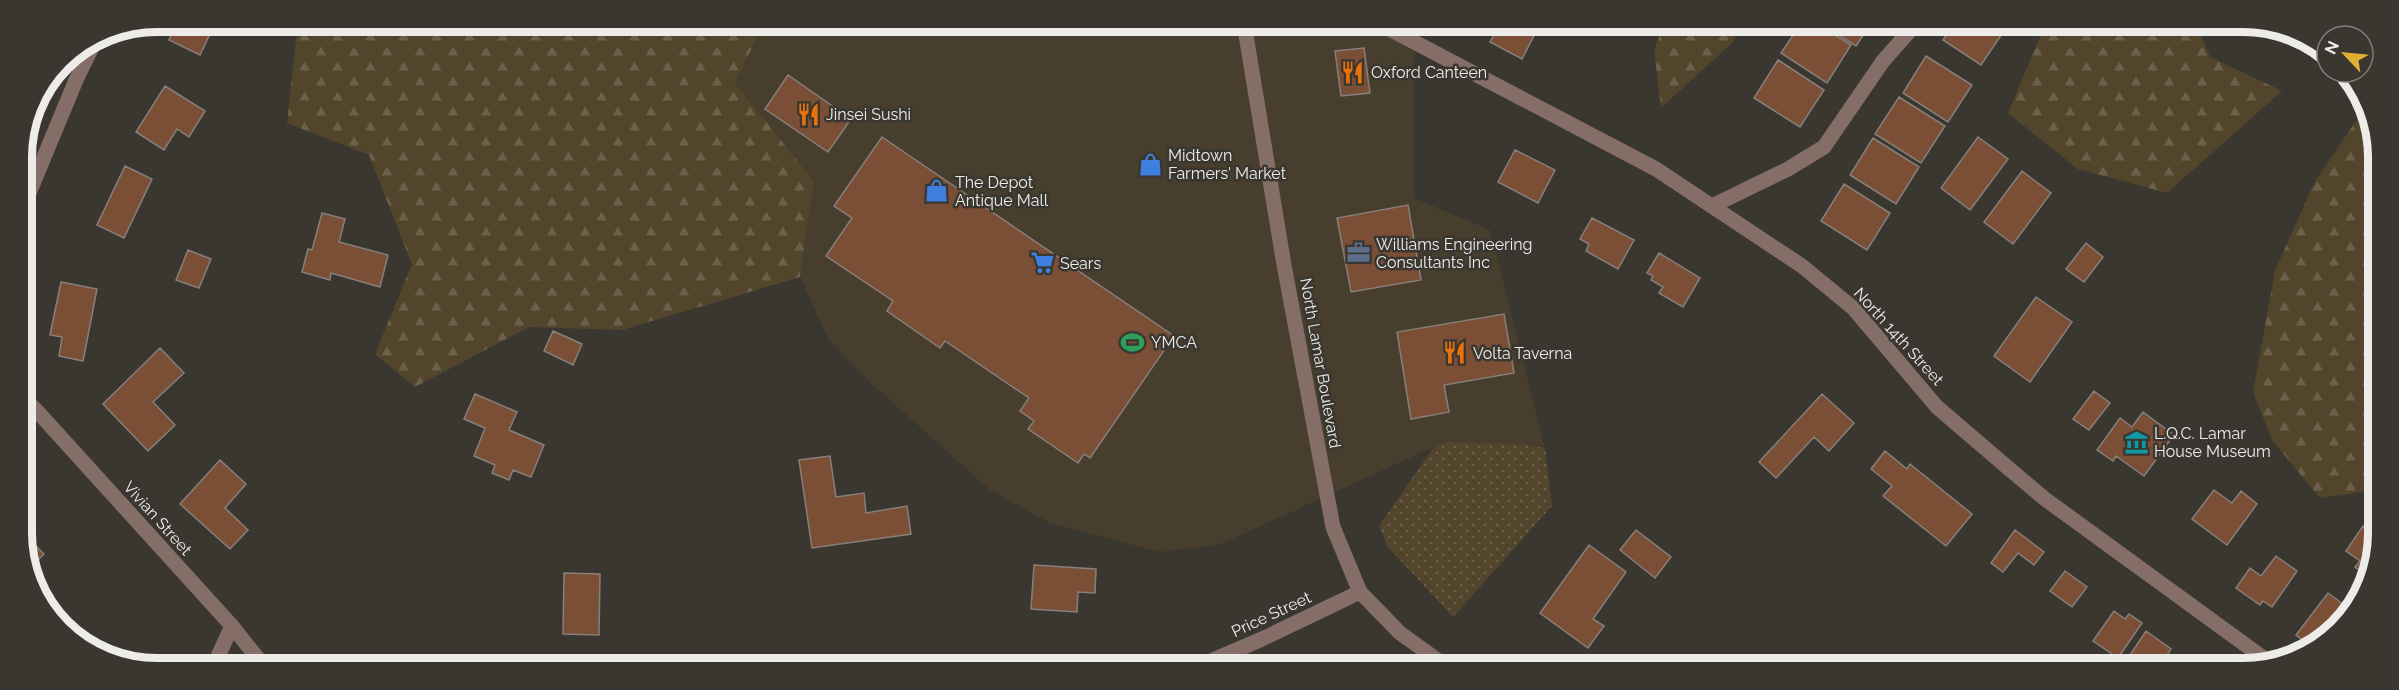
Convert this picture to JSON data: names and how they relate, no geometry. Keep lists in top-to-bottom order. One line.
{"streets":{"street":["North 14th Street","North Lamar Boulevard","Vivian Street","Price Street"]},"crossings":[["North Lamar Boulevard","Price Street"]],"places":{"restaurant":["Oxford Canteen","Jinsei Sushi","Volta Taverna"],"shop":["Midtown Farmers' Market","The Depot Antique Mall"],"office":["Williams Engineering Consultants Inc"],"supermarket":["Sears"],"sports":["YMCA"],"museum":["L.Q.C. Lamar House Museum"]},"north":"top left"}
